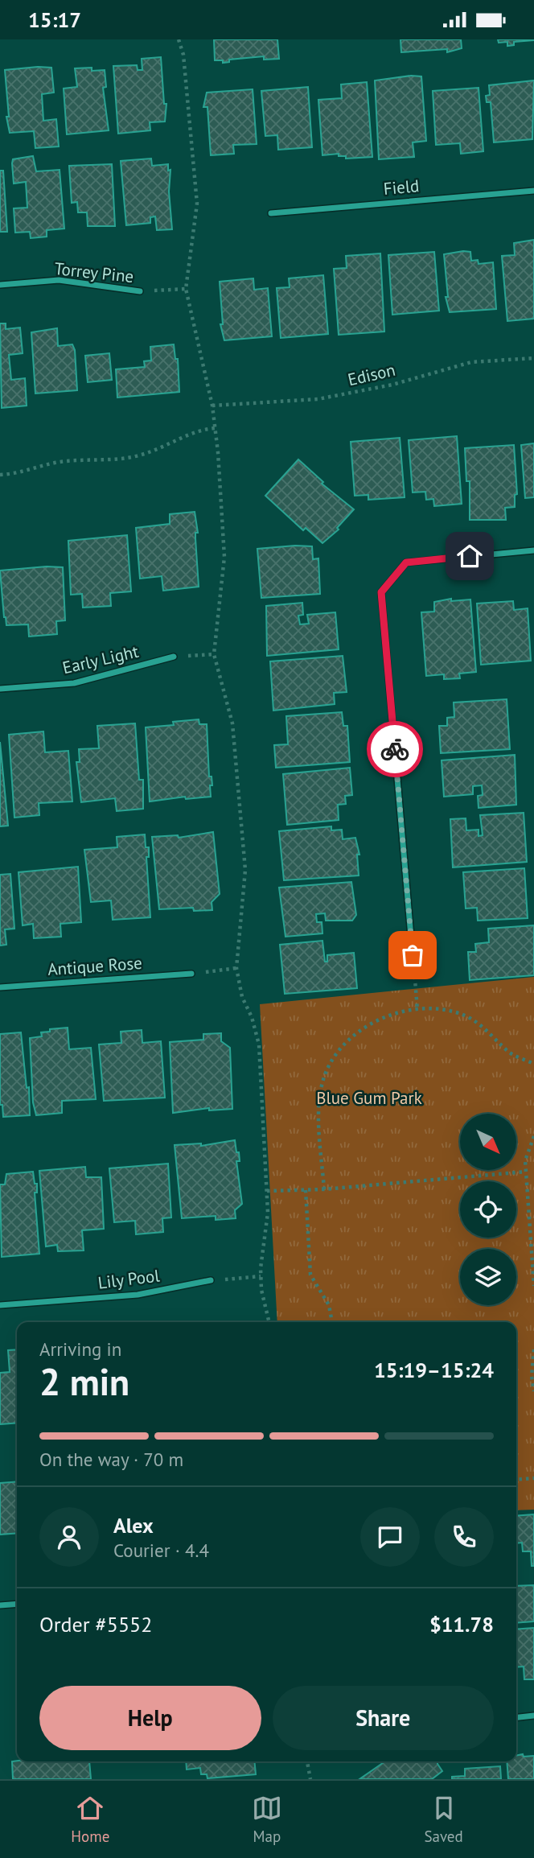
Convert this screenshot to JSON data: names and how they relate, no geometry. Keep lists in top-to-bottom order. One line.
{"streets":{"street":["Field","Torrey Pine","Early Light","Antique Rose","Lily Pool"],"path":["Edison"]},"parks":["Blue Gum Park"],"north":"bottom right","page":{"status":"15:17","heading":["2 min","Arriving in","15:19–15:24"],"panel":["Alex","Courier · 4.4","Order #5552","$11.78"],"bar":"On the way · 70 m","buttons":["Help","Share"],"tabs":["Home","Map","Saved"]}}
